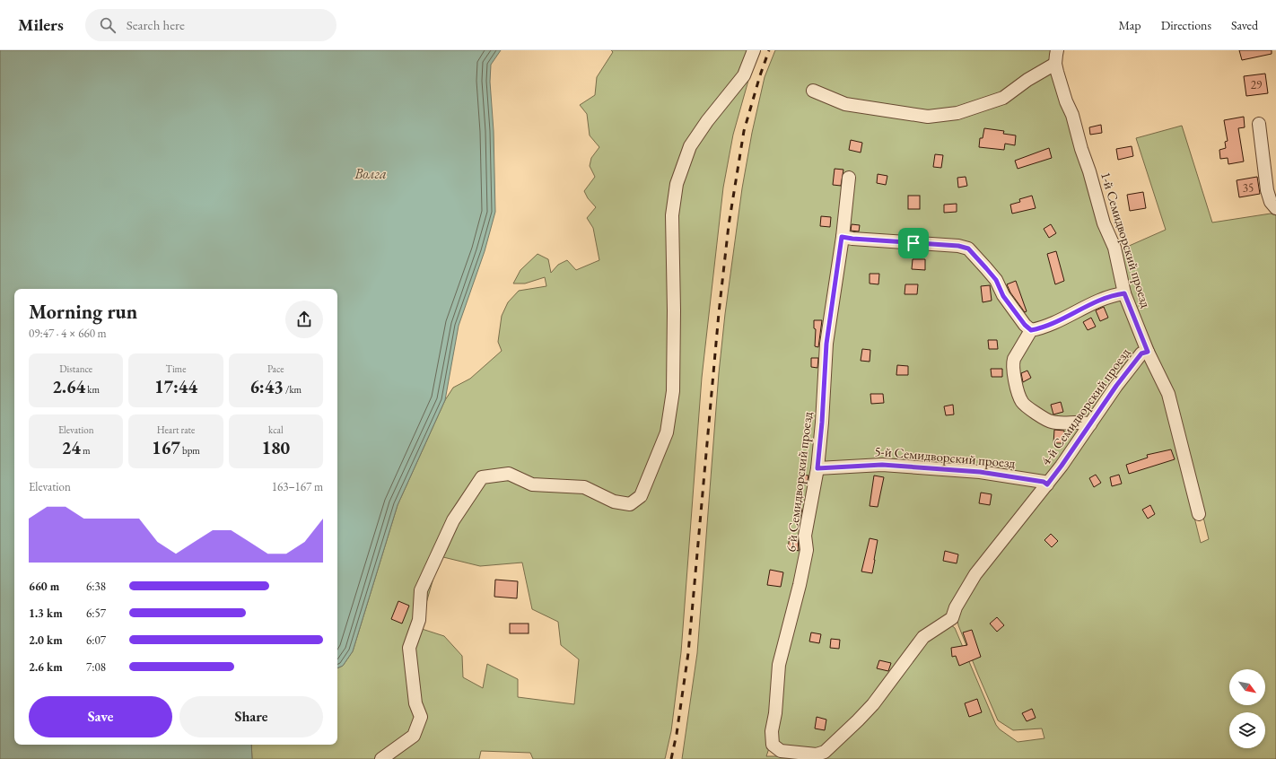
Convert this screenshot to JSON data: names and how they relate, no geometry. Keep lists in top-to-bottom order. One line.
{"streets":{"street":["1-й Семидворский проезд","4-й Семидворский проезд","5-й Семидворский проезд","6-й Семидворский проезд"]},"crossings":[["1-й Семидворский проезд","4-й Семидворский проезд"],["4-й Семидворский проезд","5-й Семидворский проезд"],["4-й Семидворский проезд","6-й Семидворский проезд"],["5-й Семидворский проезд","6-й Семидворский проезд"]],"water":["Волга"],"house_numbers":["29","35"],"north":"bottom right","page":{"header":"Milers","search":"Search here","nav":["Map","Directions","Saved"],"heading":["Morning run","09:47 · 4 × 660 m"],"stats":[["Distance","2.64 km"],["Time","17:44"],["Pace","6:43 /km"],["Elevation","24 m"],["Heart rate","167 bpm"],["kcal","180"]],"chart":["Elevation","163–167 m"],"list":[{"name":"660 m","note":"6:38"},{"name":"1.3 km","note":"6:57"},{"name":"2.0 km","note":"6:07"},{"name":"2.6 km","note":"7:08"}],"buttons":["Save","Share"]}}
